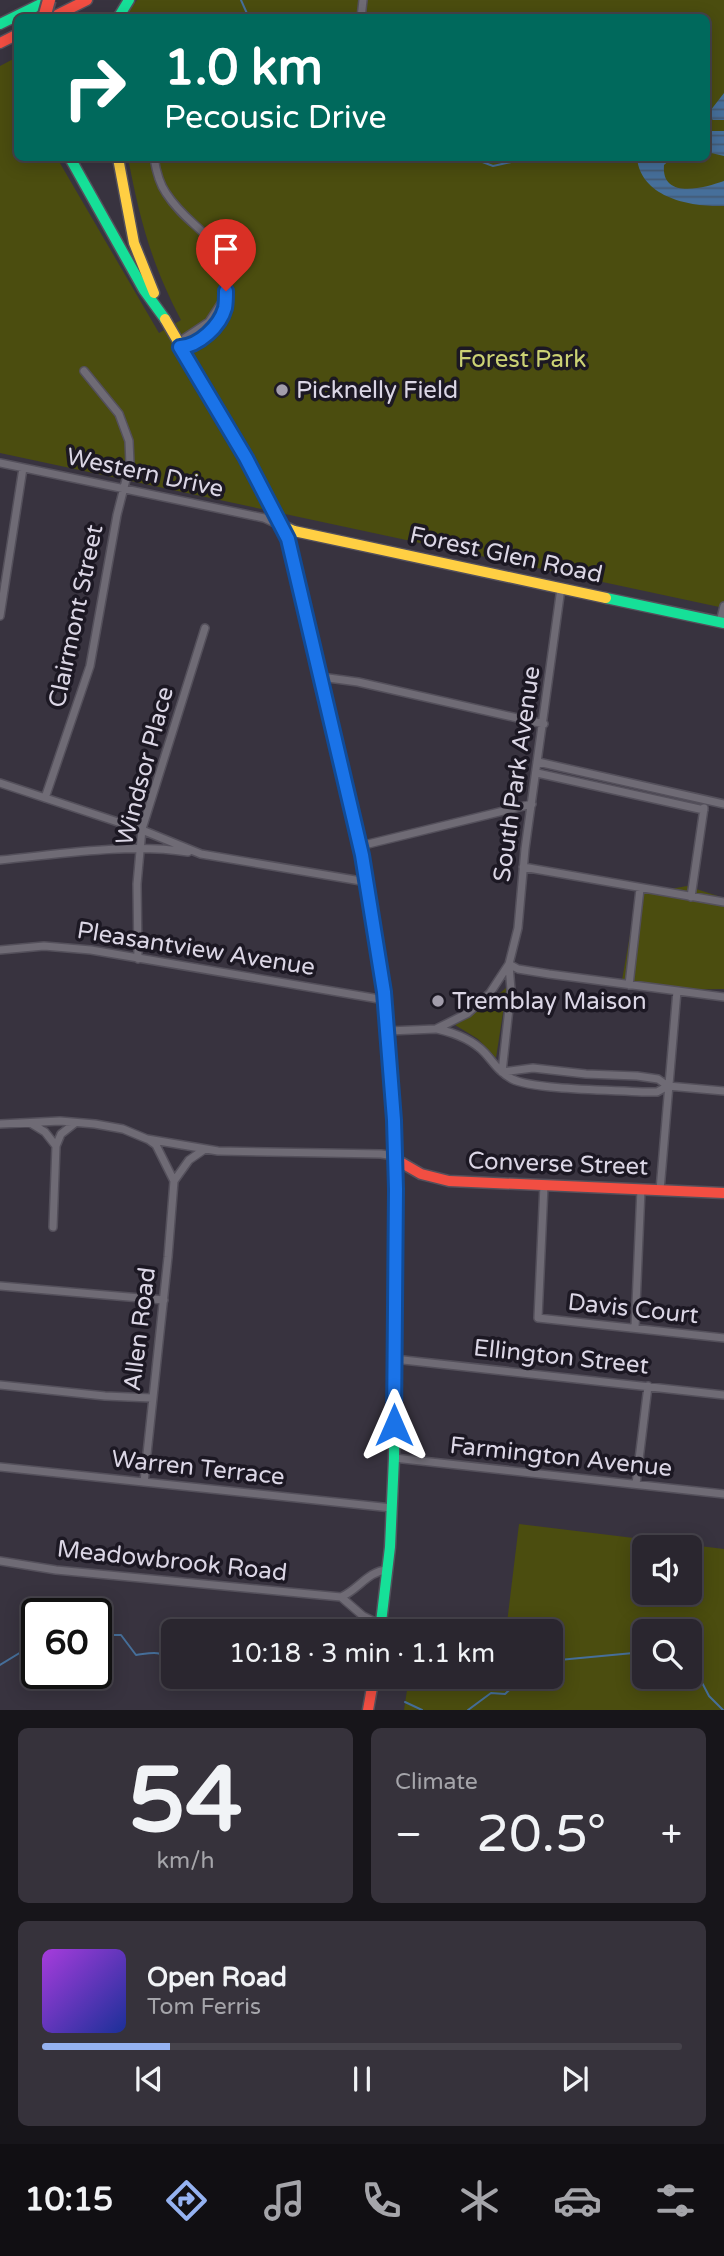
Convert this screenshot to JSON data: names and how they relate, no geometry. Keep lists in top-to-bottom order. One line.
{"streets":{"main road":["Forest Glen Road","Converse Street"],"street":["Western Drive","Clairmont Street","Windsor Place","South Park Avenue","Pleasantview Avenue","Davis Court","Allen Road","Ellington Street","Farmington Avenue","Warren Terrace","Meadowbrook Road"]},"crossings":[["Western Drive","Forest Glen Road"],["Western Drive","Clairmont Street"],["Forest Glen Road","South Park Avenue"],["Windsor Place","Pleasantview Avenue"],["Converse Street","Davis Court"],["Allen Road","Warren Terrace"]],"parks":["Forest Park"],"places":["Picknelly Field","Tremblay Maison"],"page":{"turn":["1.0 km","Pecousic Drive"],"limit":"60","trip":"10:18 · 3 min · 1.1 km","tile":[["54","km/h"],"Climate"],"heat":["−","20.5°","+"],"song":["Open Road","Tom Ferris"],"tabs":"10:15"}}
